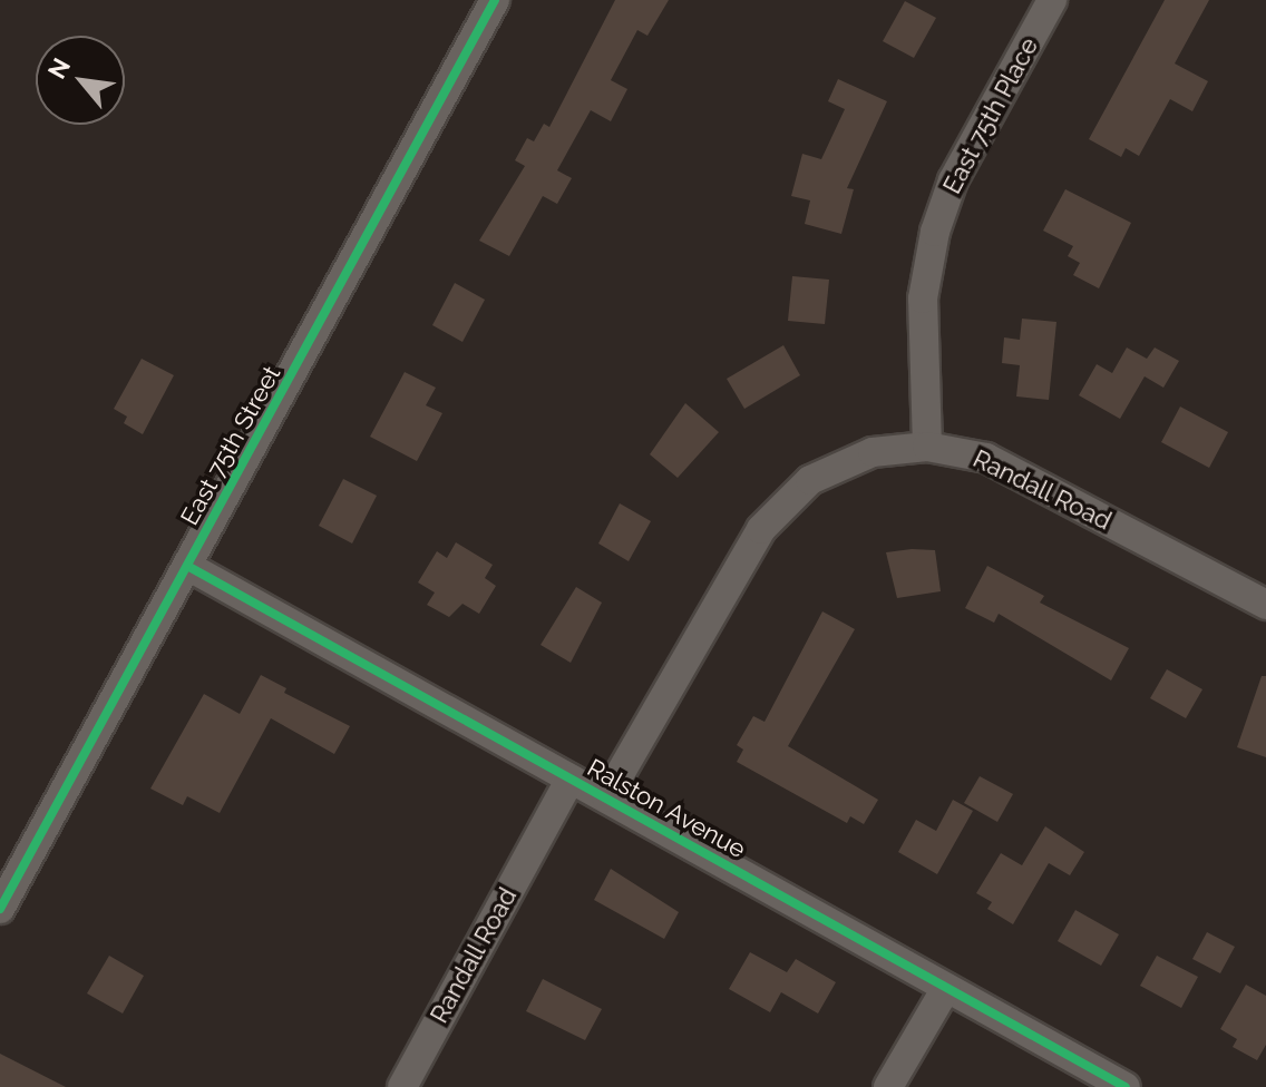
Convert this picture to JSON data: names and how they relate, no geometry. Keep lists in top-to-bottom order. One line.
{"streets":{"street":["East 75th Place","East 75th Street","Randall Road","Ralston Avenue"]},"crossings":[["East 75th Place","Randall Road"],["East 75th Street","Ralston Avenue"],["Randall Road","Ralston Avenue"]],"north":"top left"}
